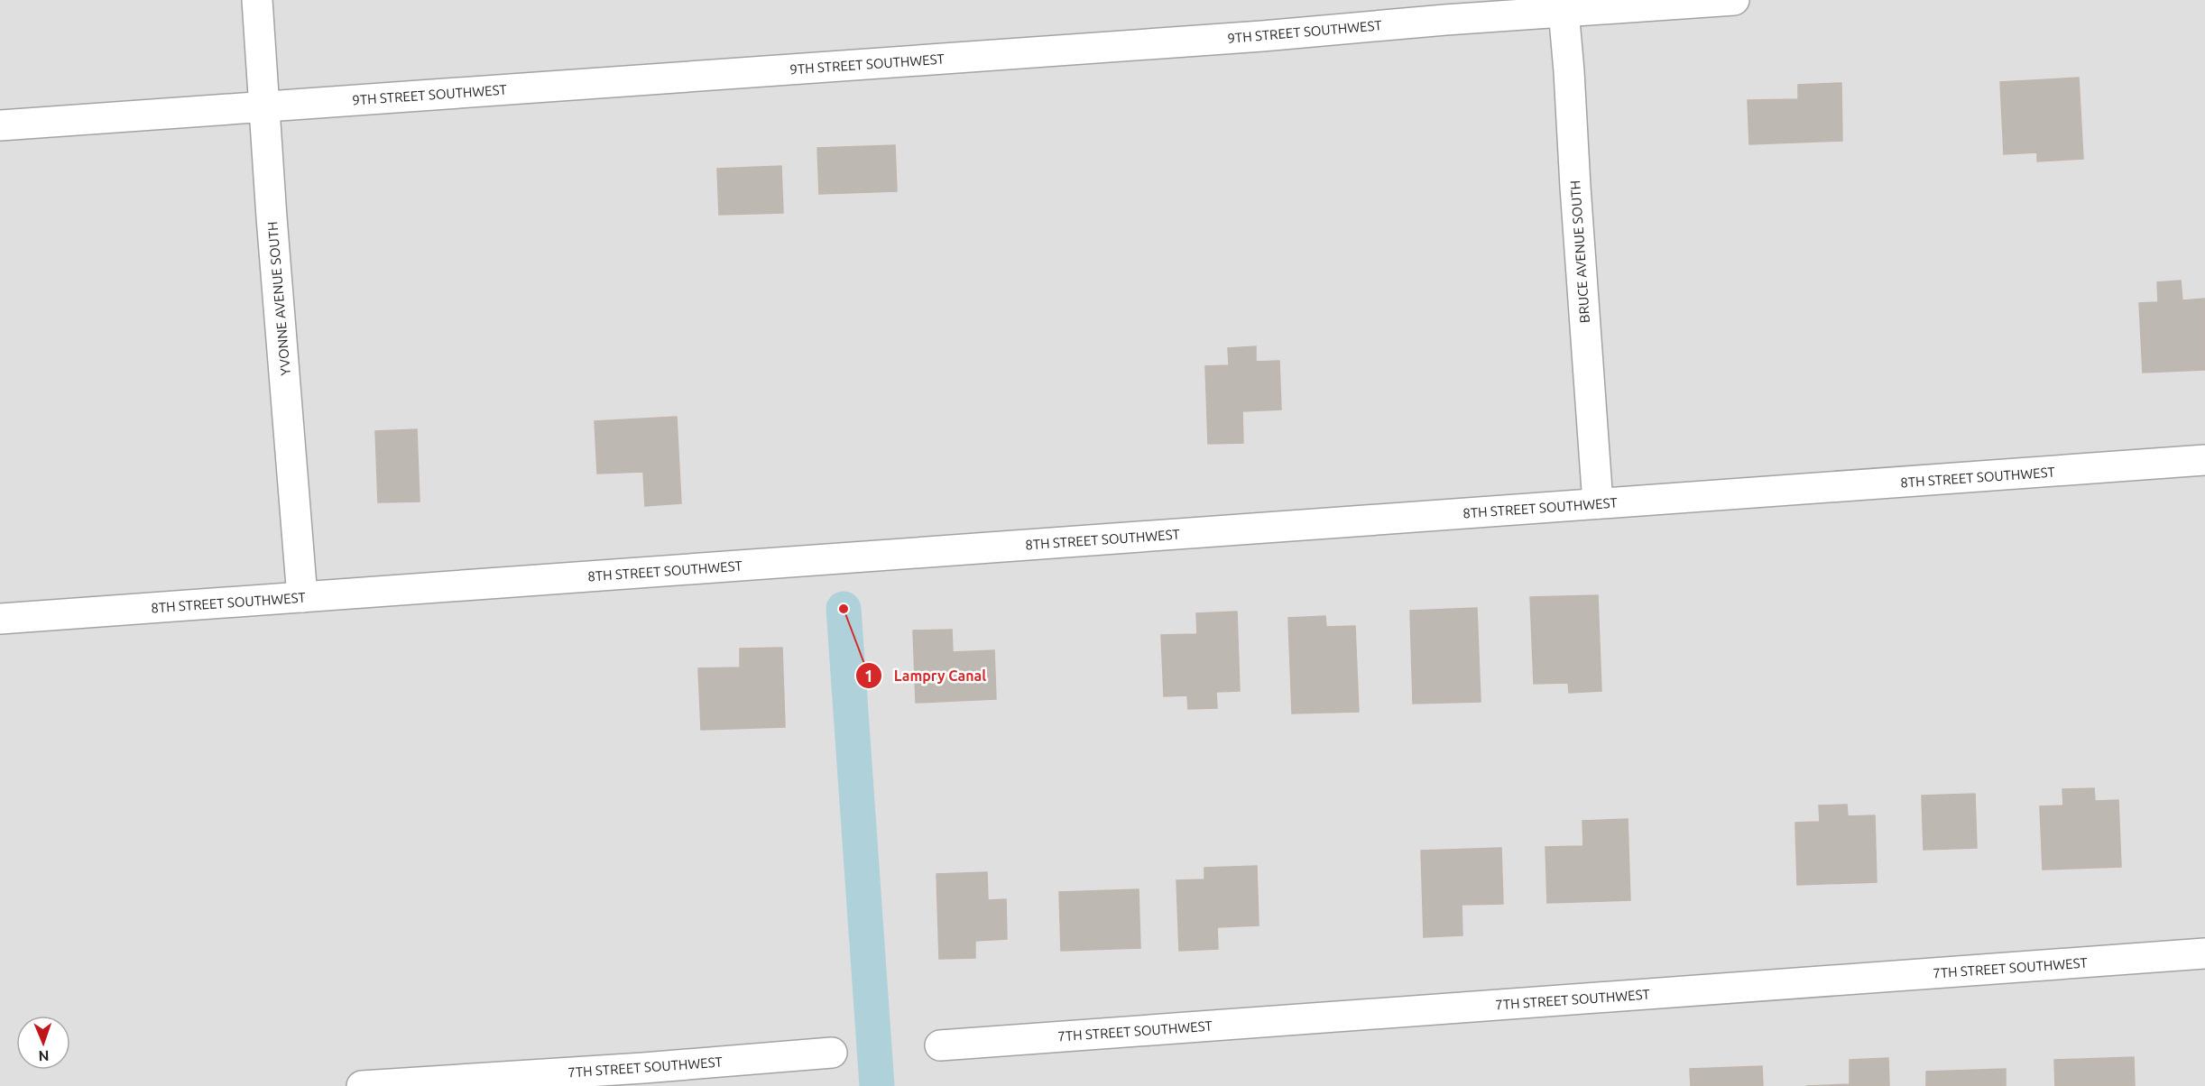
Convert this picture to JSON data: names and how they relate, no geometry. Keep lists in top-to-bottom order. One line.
{"streets":{"street":["9TH STREET SOUTHWEST","BRUCE AVENUE SOUTH","YVONNE AVENUE SOUTH","8TH STREET SOUTHWEST","7TH STREET SOUTHWEST"]},"crossings":[["9TH STREET SOUTHWEST","BRUCE AVENUE SOUTH"],["9TH STREET SOUTHWEST","YVONNE AVENUE SOUTH"],["BRUCE AVENUE SOUTH","8TH STREET SOUTHWEST"],["YVONNE AVENUE SOUTH","8TH STREET SOUTHWEST"]],"places":["Lampry Canal"],"north":"bottom"}
